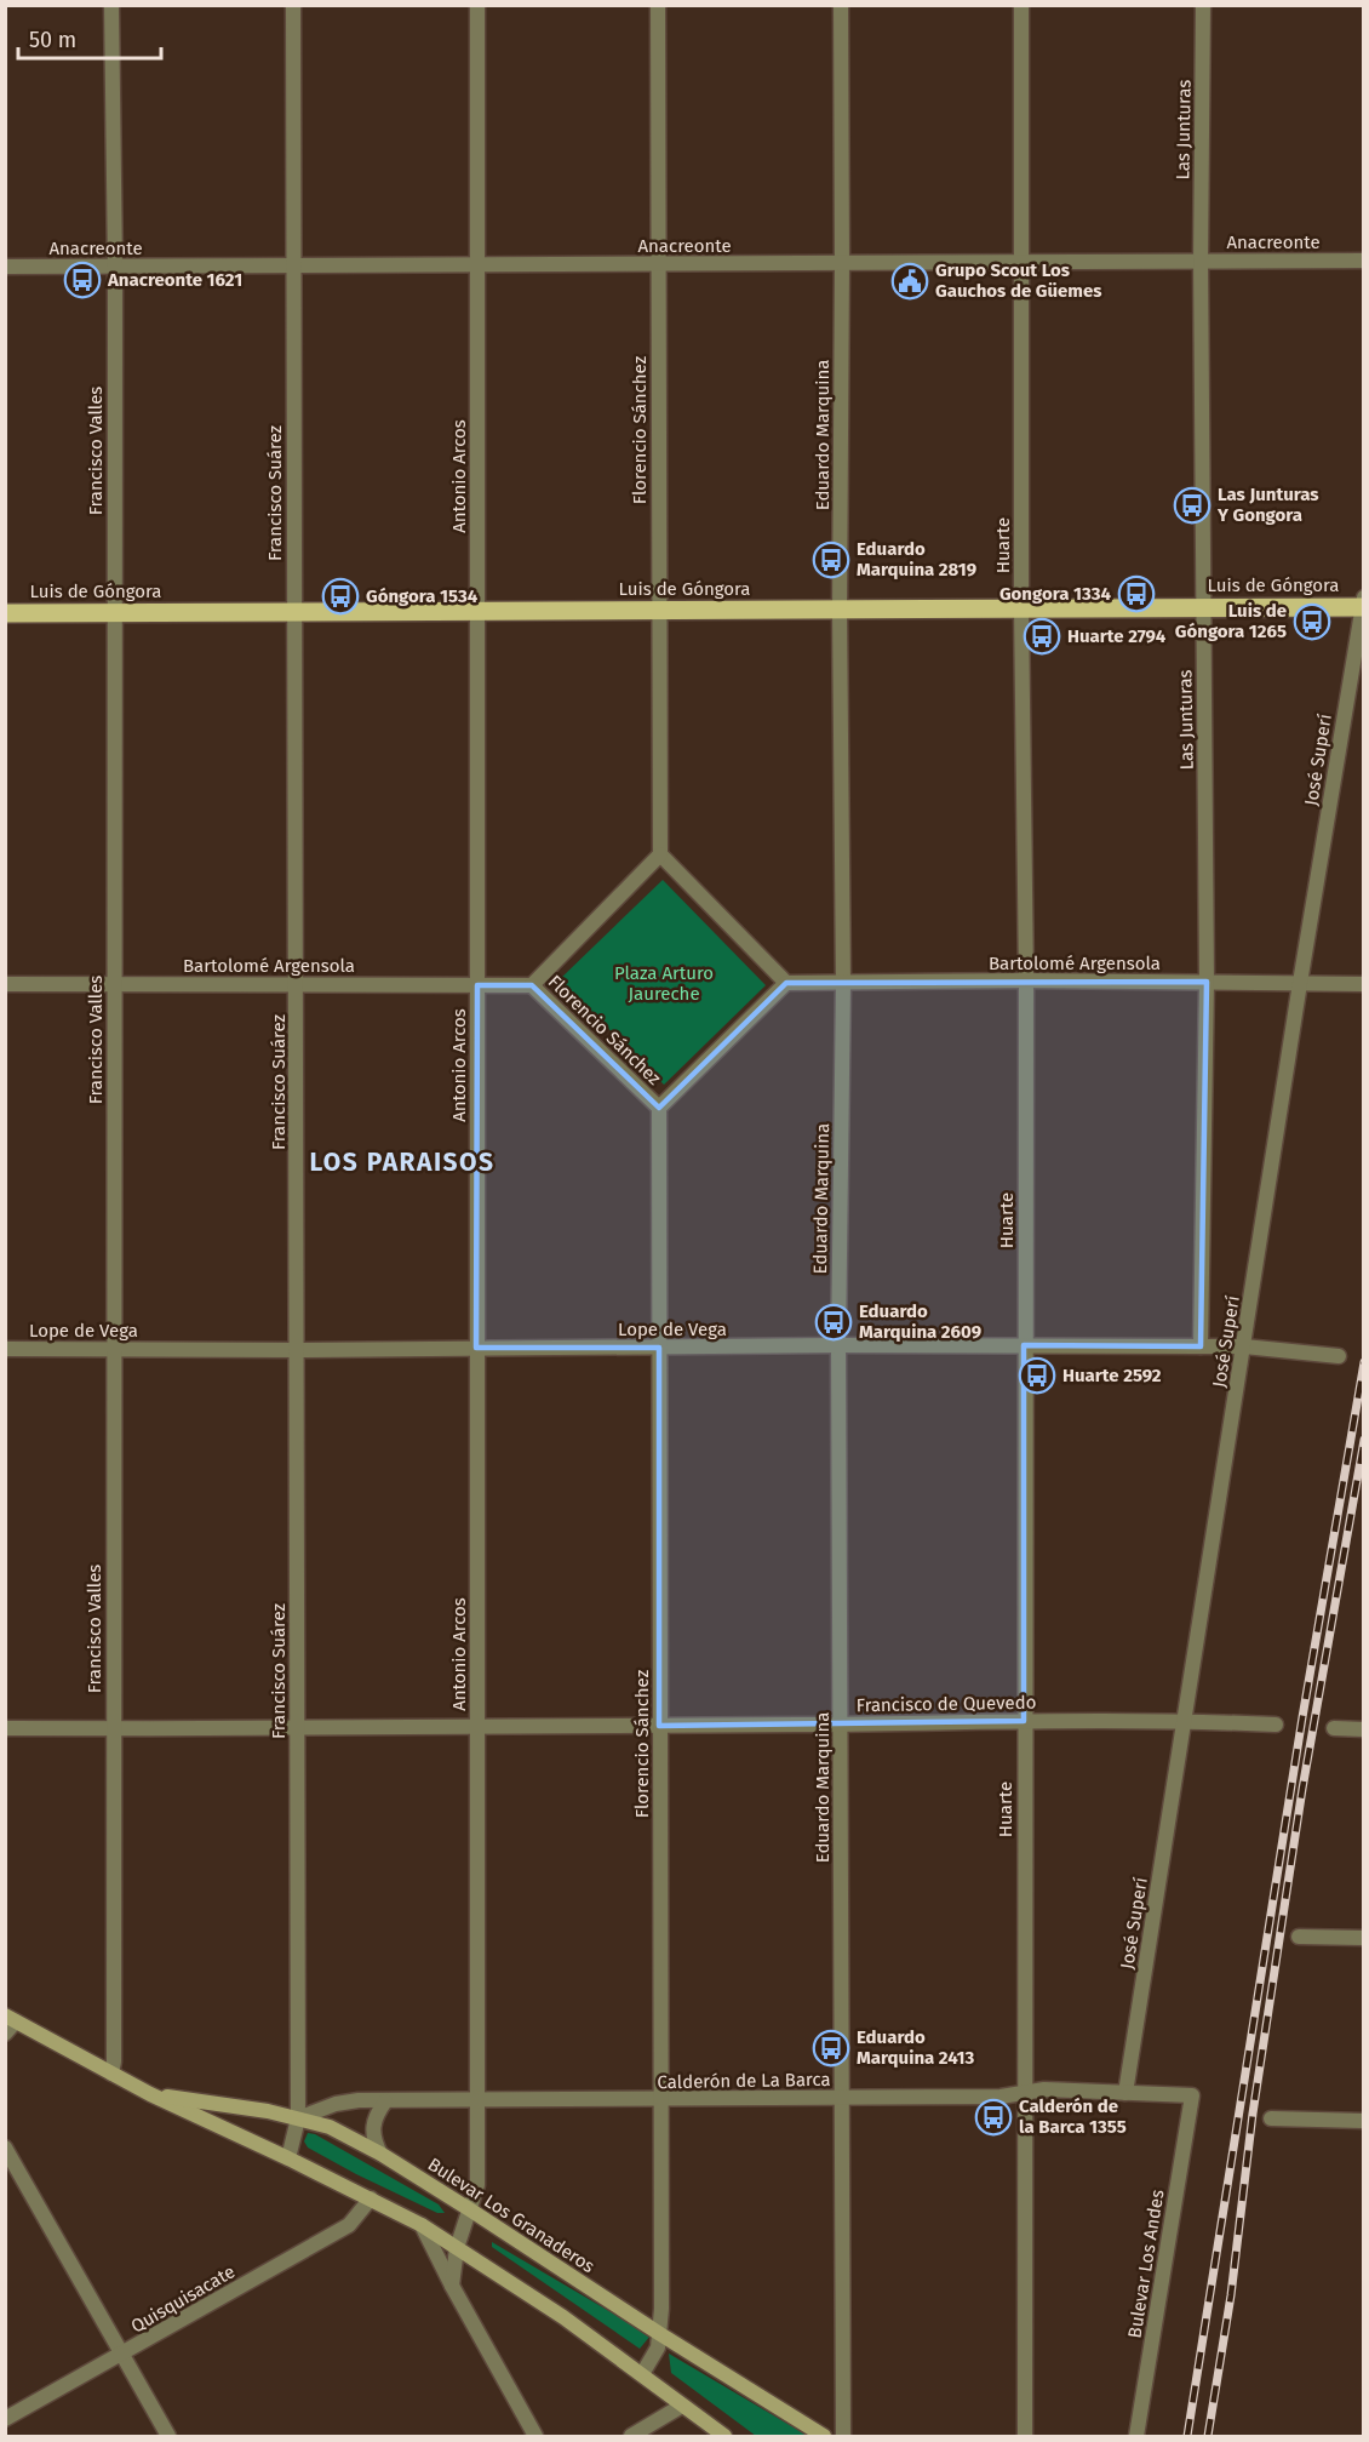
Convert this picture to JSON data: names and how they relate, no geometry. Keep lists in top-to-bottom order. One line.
{"streets":{"main road":["Luis de Góngora","Bulevar Los Granaderos"],"street":["Las Junturas","Anacreonte","Florencio Sánchez","Eduardo Marquina","Francisco Valles","Antonio Arcos","Francisco Suárez","Huarte","José Superí","Bartolomé Argensola","Lope de Vega","Francisco de Quevedo","Calderón de La Barca","Bulevar Los Andes","Quisquisacate"]},"crossings":[["Las Junturas","Anacreonte"],["Las Junturas","Luis de Góngora"],["Las Junturas","Bartolomé Argensola"],["Las Junturas","Lope de Vega"],["Anacreonte","Florencio Sánchez"],["Anacreonte","Eduardo Marquina"],["Anacreonte","Francisco Valles"],["Anacreonte","Antonio Arcos"],["Anacreonte","Francisco Suárez"],["Anacreonte","Huarte"],["Florencio Sánchez","Luis de Góngora"],["Florencio Sánchez","Bartolomé Argensola"],["Florencio Sánchez","Lope de Vega"],["Florencio Sánchez","Francisco de Quevedo"],["Florencio Sánchez","Calderón de La Barca"],["Florencio Sánchez","Bulevar Los Granaderos"],["Eduardo Marquina","Luis de Góngora"],["Eduardo Marquina","Bartolomé Argensola"],["Eduardo Marquina","Lope de Vega"],["Eduardo Marquina","Francisco de Quevedo"],["Eduardo Marquina","Calderón de La Barca"],["Francisco Valles","Luis de Góngora"],["Francisco Valles","Bartolomé Argensola"],["Francisco Valles","Lope de Vega"],["Francisco Valles","Francisco de Quevedo"],["Francisco Valles","Bulevar Los Granaderos"],["Antonio Arcos","Luis de Góngora"],["Antonio Arcos","Bartolomé Argensola"],["Antonio Arcos","Lope de Vega"],["Antonio Arcos","Francisco de Quevedo"],["Antonio Arcos","Calderón de La Barca"],["Antonio Arcos","Bulevar Los Granaderos"],["Francisco Suárez","Luis de Góngora"],["Francisco Suárez","Bartolomé Argensola"],["Francisco Suárez","Lope de Vega"],["Francisco Suárez","Francisco de Quevedo"],["Francisco Suárez","Calderón de La Barca"],["Francisco Suárez","Bulevar Los Granaderos"],["Huarte","Luis de Góngora"],["Huarte","Bartolomé Argensola"],["Huarte","Lope de Vega"],["Huarte","Francisco de Quevedo"],["Huarte","Calderón de La Barca"],["Luis de Góngora","José Superí"],["José Superí","Bartolomé Argensola"],["José Superí","Lope de Vega"],["José Superí","Francisco de Quevedo"],["José Superí","Calderón de La Barca"],["Calderón de La Barca","Bulevar Los Granaderos"],["Calderón de La Barca","Bulevar Los Andes"],["Bulevar Los Granaderos","Quisquisacate"]],"districts":["LOS PARAISOS"],"parks":["Plaza Arturo Jaureche"],"places":{"bus stop":["Anacreonte 1621","Las Junturas Y Gongora","Eduardo Marquina 2819","Gongora 1334","Góngora 1534","Luis de Góngora 1265","Huarte 2794","Eduardo Marquina 2609","Huarte 2592","Eduardo Marquina 2413","Calderón de la Barca 1355"],"public building":["Grupo Scout Los Gauchos de Güemes"]},"scale_bar":"50 m"}
